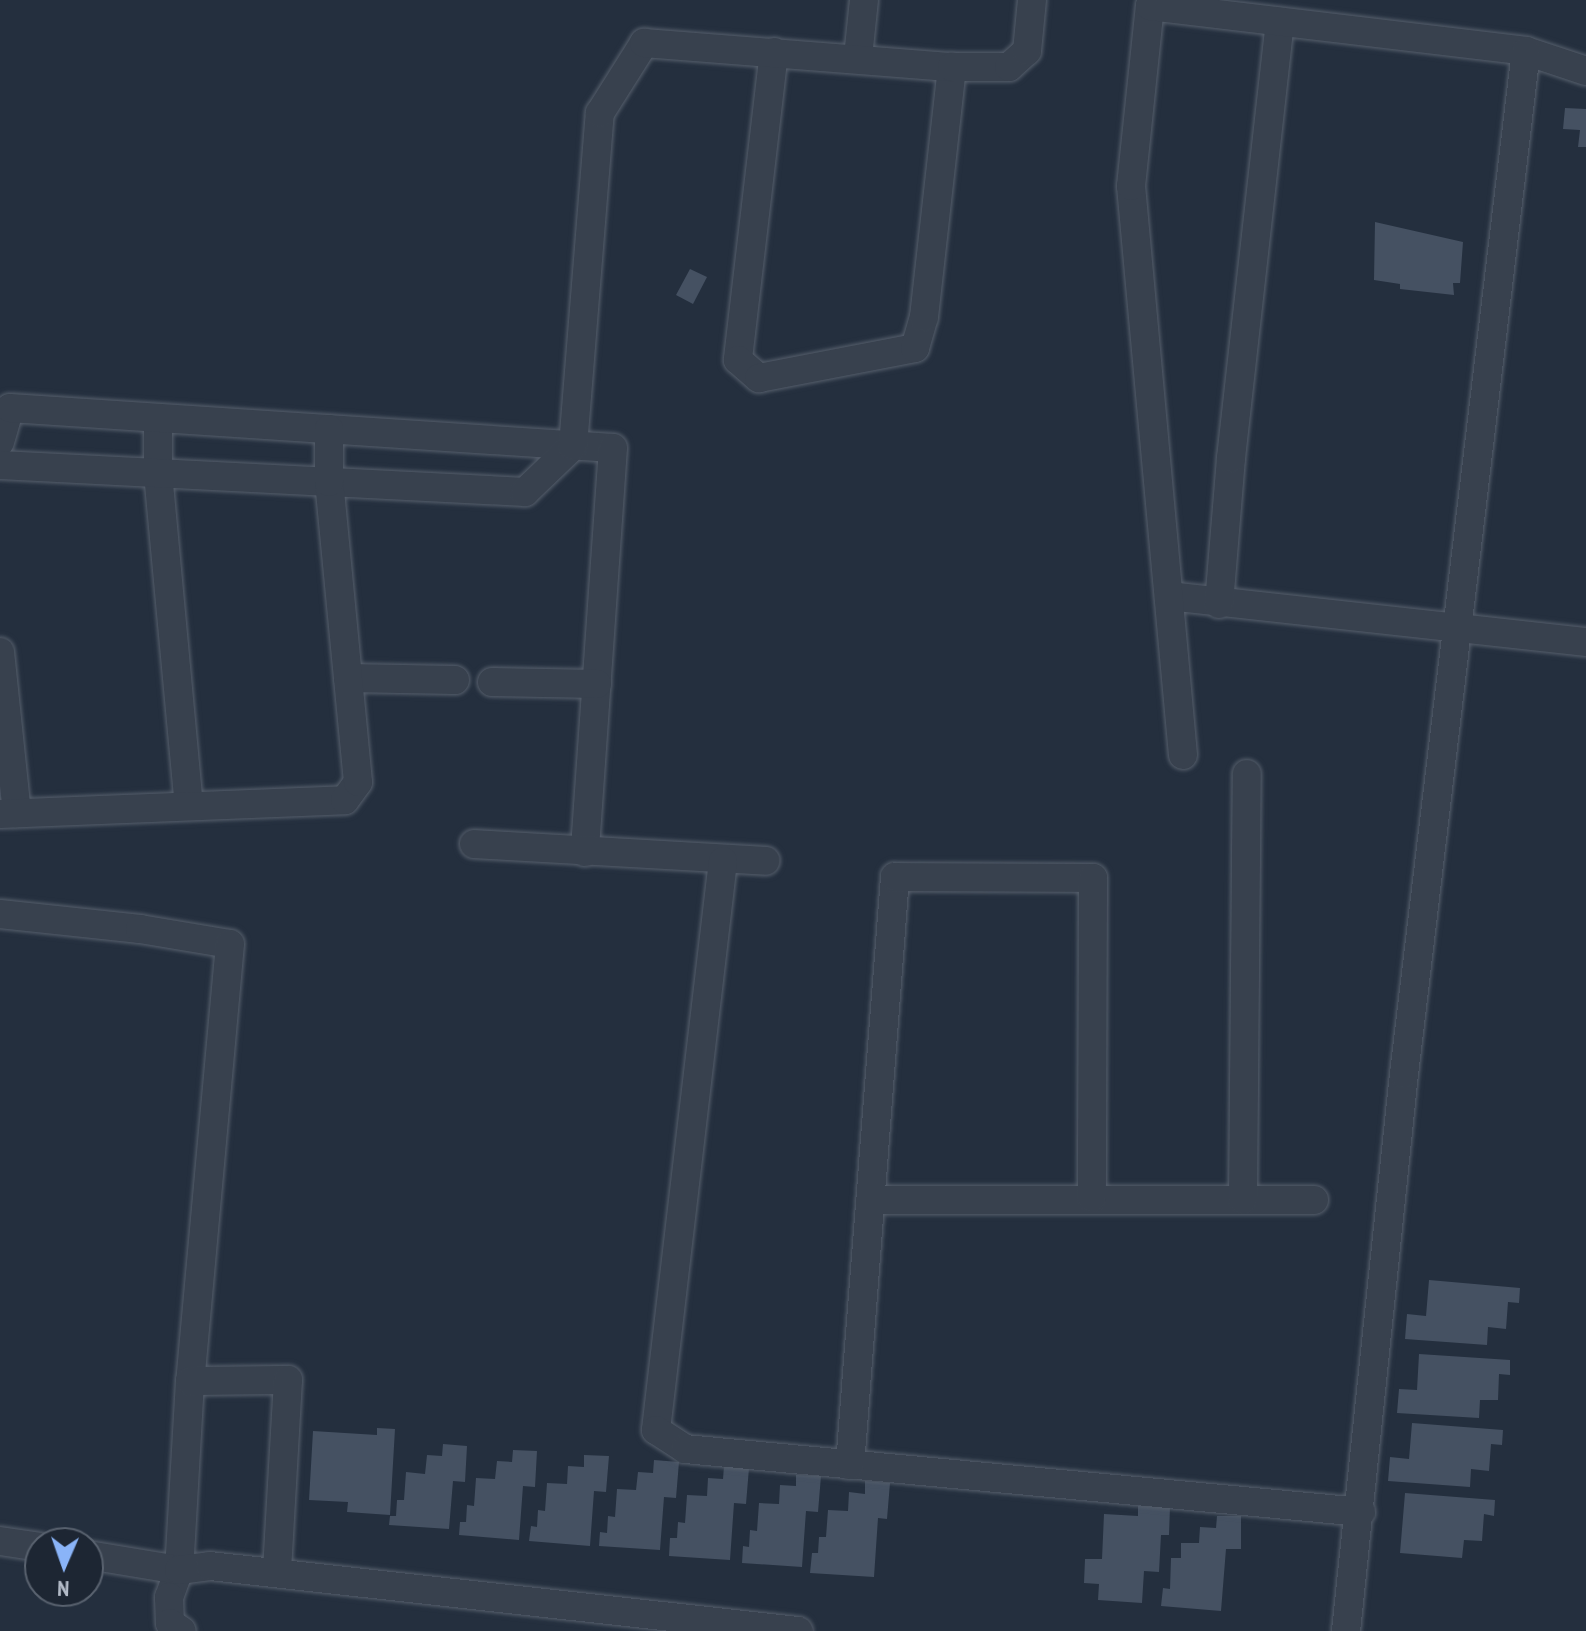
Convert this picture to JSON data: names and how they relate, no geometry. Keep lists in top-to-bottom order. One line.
{"north":"bottom"}
